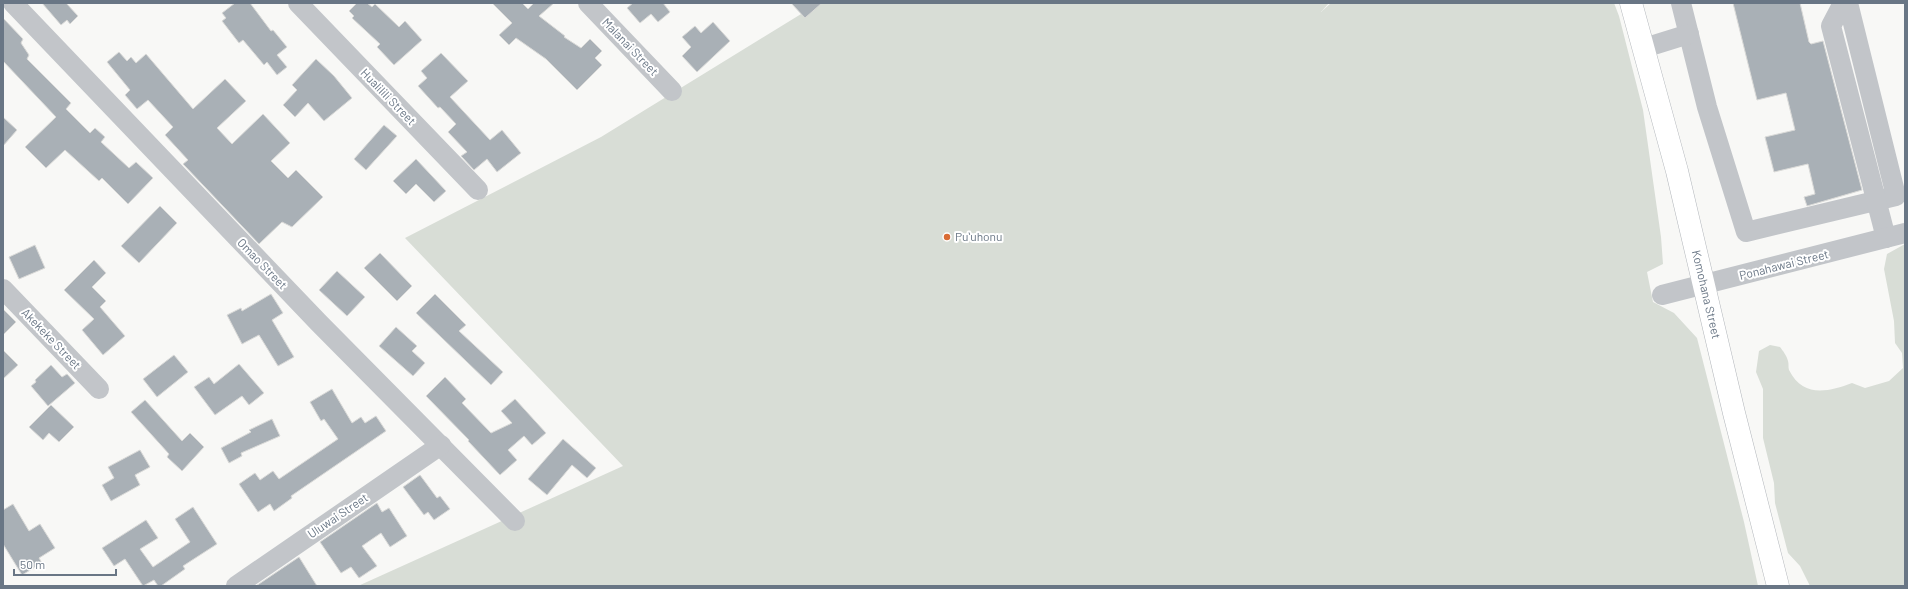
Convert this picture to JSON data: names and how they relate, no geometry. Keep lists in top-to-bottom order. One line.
{"streets":{"main road":["Komohana Street"],"street":["Malanai Street","Hualilili Street","Omao Street","Ponahawai Street","Akekeke Street","Uluwai Street"]},"crossings":[["Omao Street","Uluwai Street"],["Ponahawai Street","Komohana Street"]],"places":["Puʻuhonu"],"scale_bar":"50 m"}
